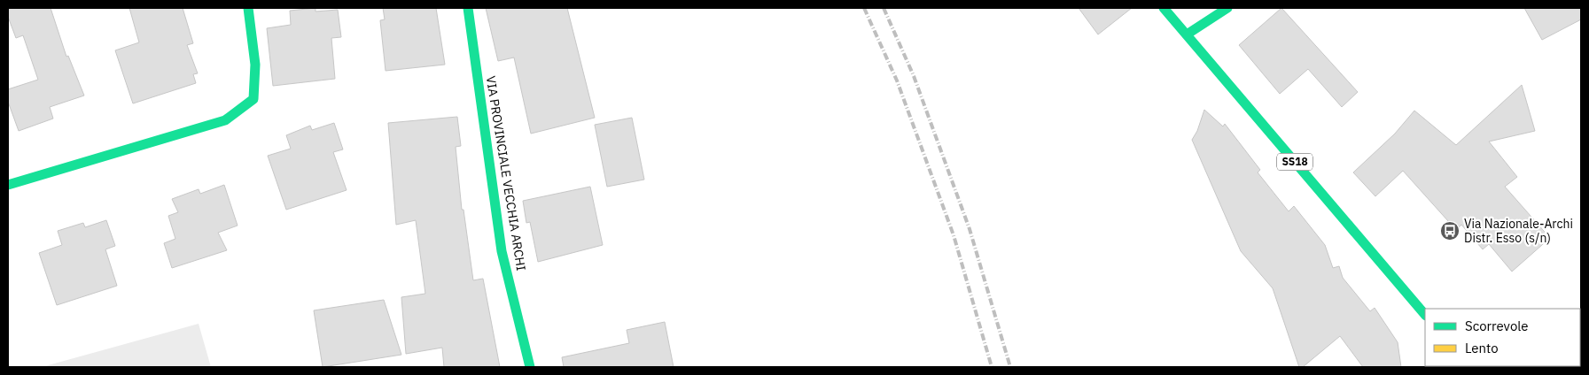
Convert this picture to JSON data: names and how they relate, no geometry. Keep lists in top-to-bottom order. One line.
{"streets":{"street":["SS18","VIA PROVINCIALE VECCHIA ARCHI"]},"places":{"bus stop":["Via Nazionale-Archi Distr. Esso (s/n)"]},"legend":["Scorrevole","Lento"]}
